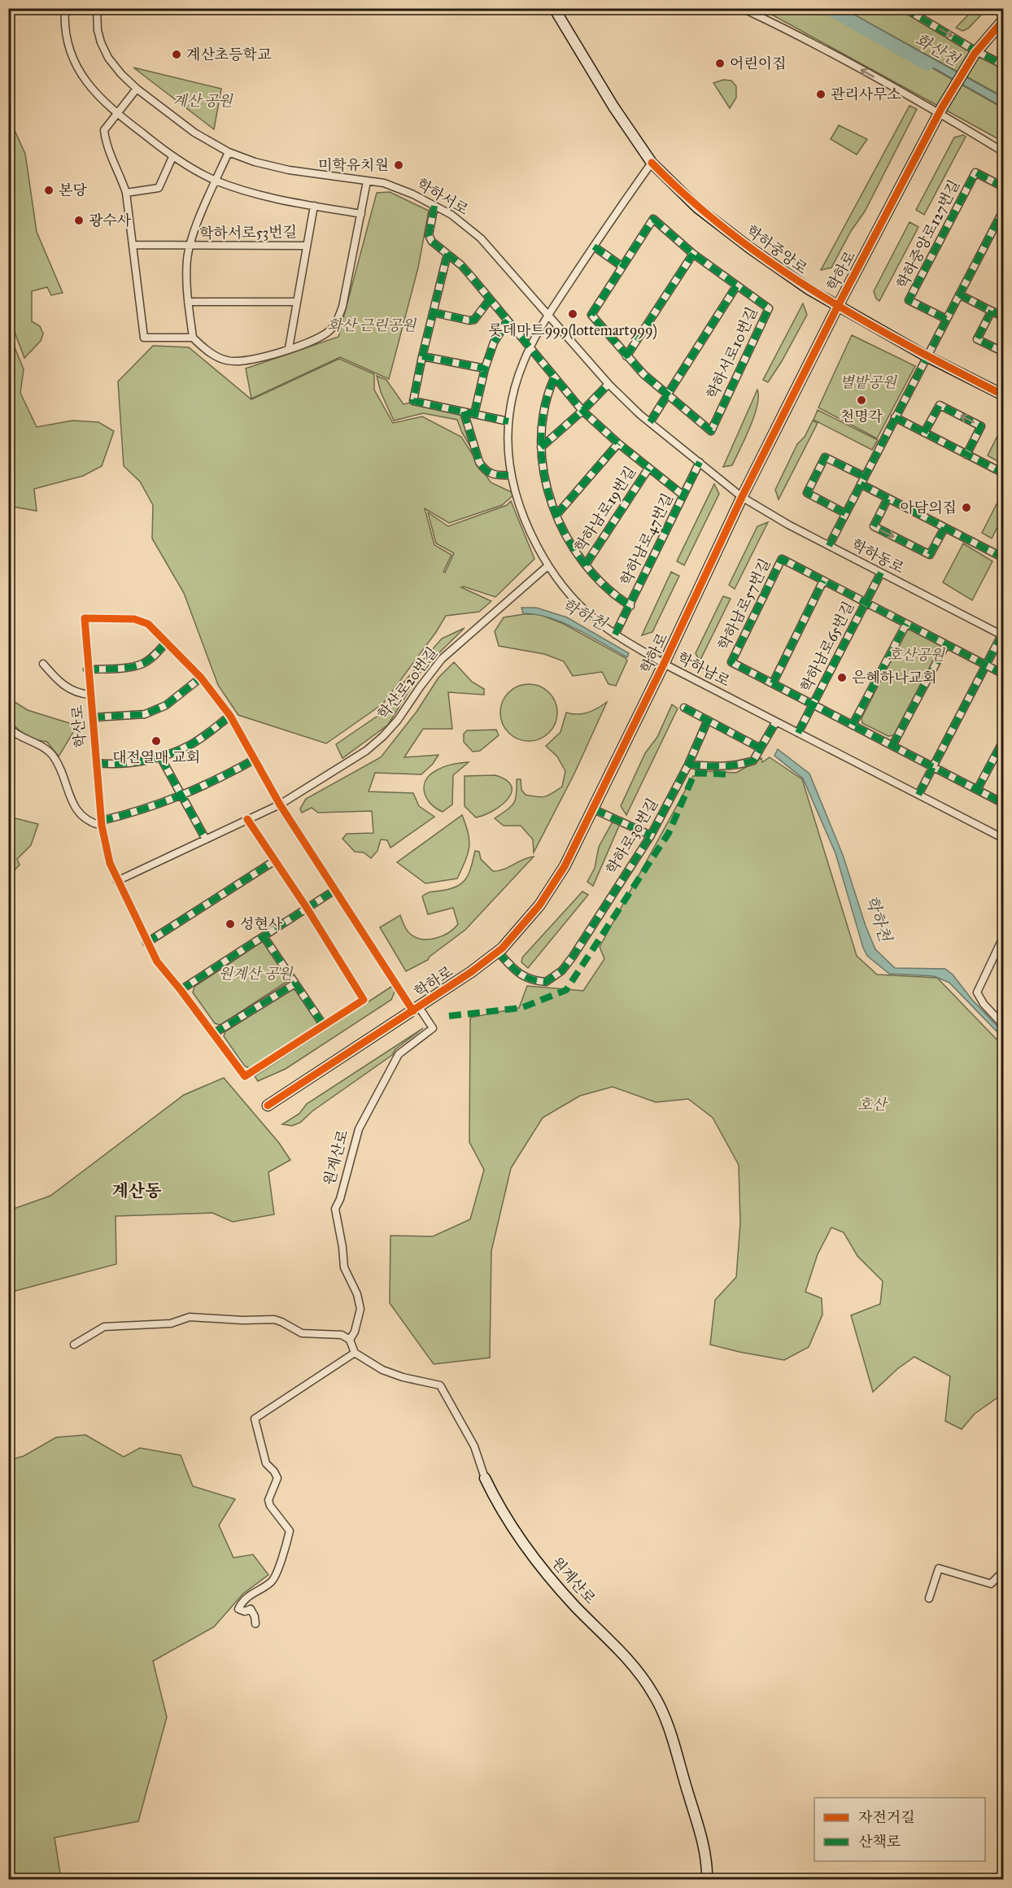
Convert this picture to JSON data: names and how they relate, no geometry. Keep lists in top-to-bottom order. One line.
{"streets":{"street":["학하서로","학하서로53번길","학하중앙로127번길","학하중앙로","학하로","학하서로10번길","학하남로19번길","학하남로47번길","학하동로","학하남로57번길","학하남로65번길","학하남로","학산로20번길","학산로","학하로30번길","원계산로"]},"crossings":[["학하서로","학하서로53번길"],["학하서로","학하로"],["학하서로","학하서로10번길"],["학하서로","학하남로19번길"],["학하서로","학하남로47번길"],["학하서로","학하동로"],["학하서로","학하남로"],["학하중앙로","학하로"],["학하중앙로","학하남로"],["학하로","학하동로"],["학하로","학하남로"],["학하로","학산로"],["학하로","학하로30번길"],["학하로","원계산로"],["학하남로19번길","학하남로47번길"],["학하남로19번길","학하남로"],["학하동로","학하남로65번길"],["학하남로57번길","학하남로65번길"],["학하남로65번길","학하남로"],["학하남로","학산로20번길"],["학산로20번길","학산로"],["학산로","원계산로"]],"districts":["계산동"],"water":["화산천","학하천"],"parks":["계산 공원","화산 근린공원","별밭공원","호산공원","원계산 공원","호산"],"places":["계산초등학교","어린이집","관리사무소","미학유치원","본당","광수사","롯데마트999(lottemart999)","천명각","아담의집","은혜하나교회","대전열매 교회","성현사"],"legend":["자전거길","산책로"]}
